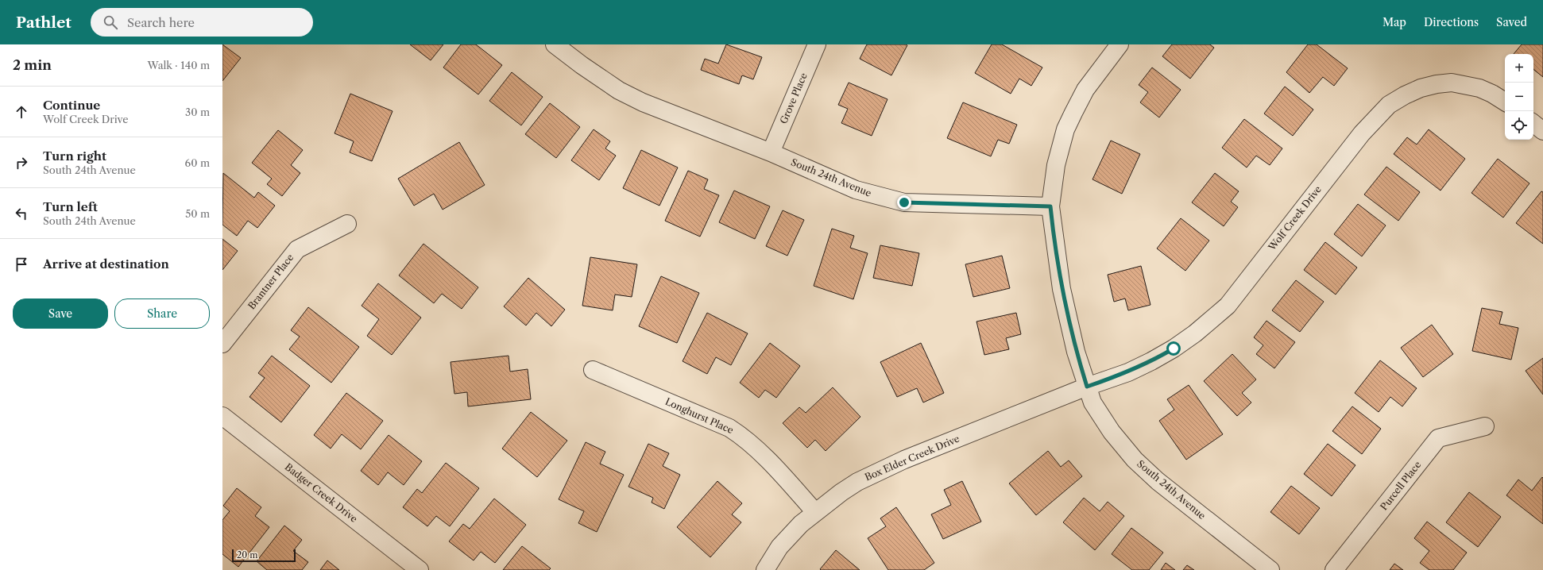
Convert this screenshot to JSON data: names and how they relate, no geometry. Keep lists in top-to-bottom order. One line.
{"streets":{"street":["Grove Place","South 24th Avenue","Wolf Creek Drive","Brantner Place","Longhurst Place","Box Elder Creek Drive","Purcell Place","Badger Creek Drive"]},"crossings":[["Grove Place","South 24th Avenue"],["South 24th Avenue","Wolf Creek Drive"],["South 24th Avenue","Box Elder Creek Drive"],["Wolf Creek Drive","Box Elder Creek Drive"],["Longhurst Place","Box Elder Creek Drive"]],"scale_bar":"20 m","page":{"header":"Pathlet","search":"Search here","nav":["Map","Directions","Saved"],"heading":["2 min","Walk · 140 m"],"map_buttons":["+","−"],"list":[["Continue","Wolf Creek Drive","30 m"],["Turn right","South 24th Avenue","60 m"],["Turn left","South 24th Avenue","50 m"],"Arrive at destination"],"buttons":["Save","Share"],"scale":"20 m"}}
